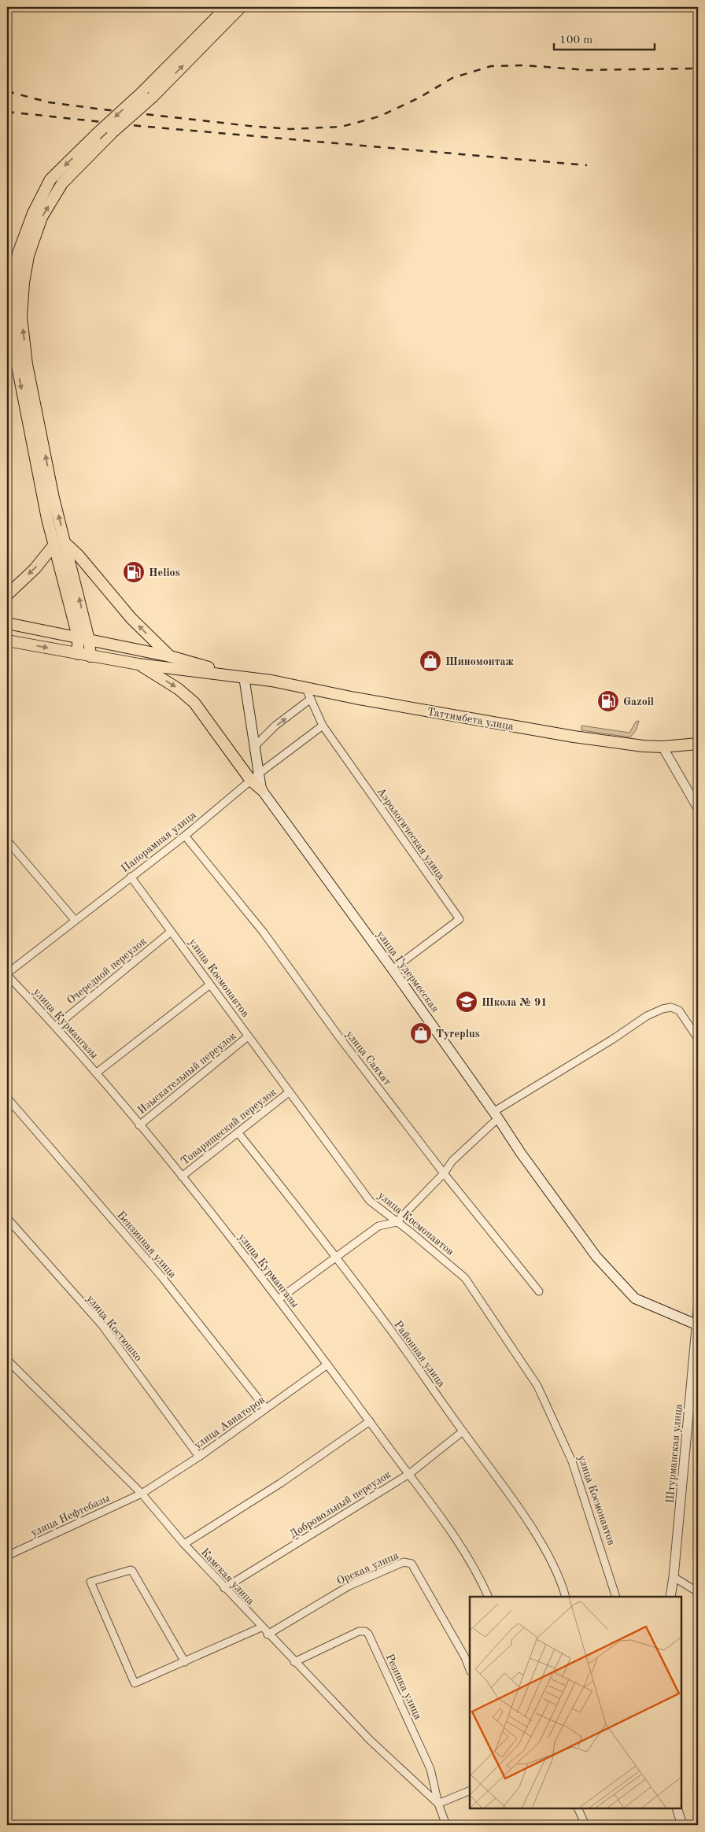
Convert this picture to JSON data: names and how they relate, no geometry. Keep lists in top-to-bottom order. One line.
{"streets":{"main road":["Таттимбета улица","улица Гудермесская"],"street":["Аэрологическая улица","Панорамная улица","Очередной переулок","улица Космонавтов","улица Курмангазы","улица Саяхат","Изыскательный переулок","Товарищеский переулок","Бензинная улица","улица Костюшко","Районная улица","улица Авиаторов","Штурманская улица","Добровольный переулок","улица Нефтебазы","Орская улица","Камская улица","Резника улица"]},"crossings":[["Таттимбета улица","Аэрологическая улица"],["Аэрологическая улица","Панорамная улица"],["Аэрологическая улица","улица Гудермесская"],["Панорамная улица","улица Космонавтов"],["Панорамная улица","улица Курмангазы"],["Панорамная улица","улица Саяхат"],["Очередной переулок","улица Космонавтов"],["Очередной переулок","улица Курмангазы"],["улица Гудермесская","Штурманская улица"],["улица Космонавтов","Изыскательный переулок"],["улица Космонавтов","Товарищеский переулок"],["улица Курмангазы","Изыскательный переулок"],["улица Курмангазы","Товарищеский переулок"],["улица Курмангазы","улица Авиаторов"],["улица Курмангазы","Добровольный переулок"],["Товарищеский переулок","Районная улица"],["Бензинная улица","улица Авиаторов"],["улица Костюшко","улица Авиаторов"],["Районная улица","Добровольный переулок"],["улица Авиаторов","улица Нефтебазы"],["улица Авиаторов","Камская улица"],["Добровольный переулок","Камская улица"],["улица Нефтебазы","Камская улица"],["Орская улица","Камская улица"],["Камская улица","Резника улица"]],"places":{"fuel station":["Helios","Gazoil"],"shop":["Шиномонтаж","Tyreplus"],"school or university":["Школа № 91"]},"scale_bar":"100 m"}
